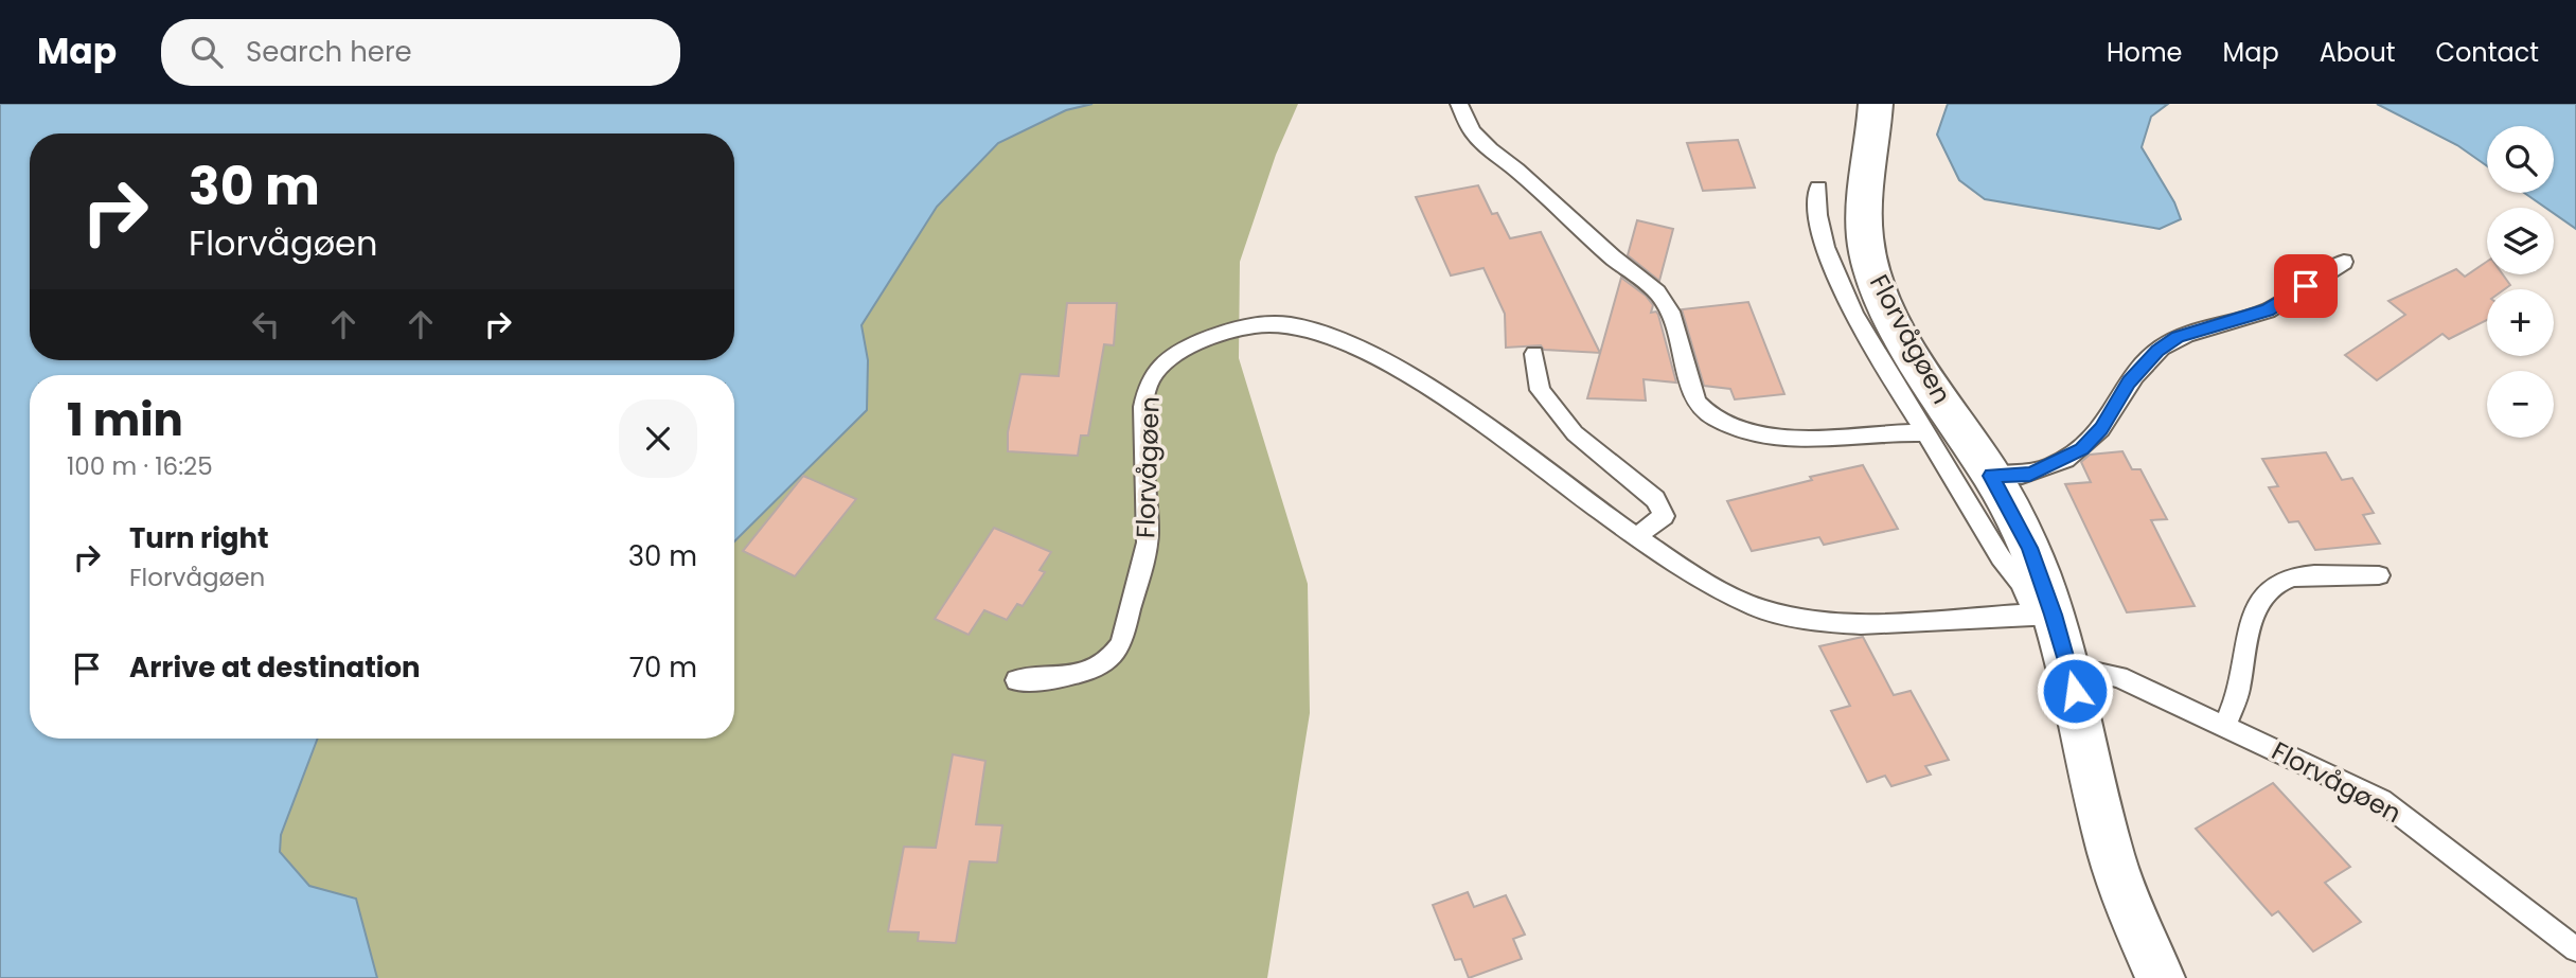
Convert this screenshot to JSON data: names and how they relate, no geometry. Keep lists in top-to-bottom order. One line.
{"streets":{"street":["Florvågøen"]},"page":{"header":"Map","search":"Search here","nav":["Home","Map","About","Contact"],"map_buttons":["+","−"],"turn":["30 m","Florvågøen"],"heading":["1 min","100 m · 16:25"],"list":[{"name":"Turn right","note":"Florvågøen","value":"30 m"},{"name":"Arrive at destination","value":"70 m"}]}}
